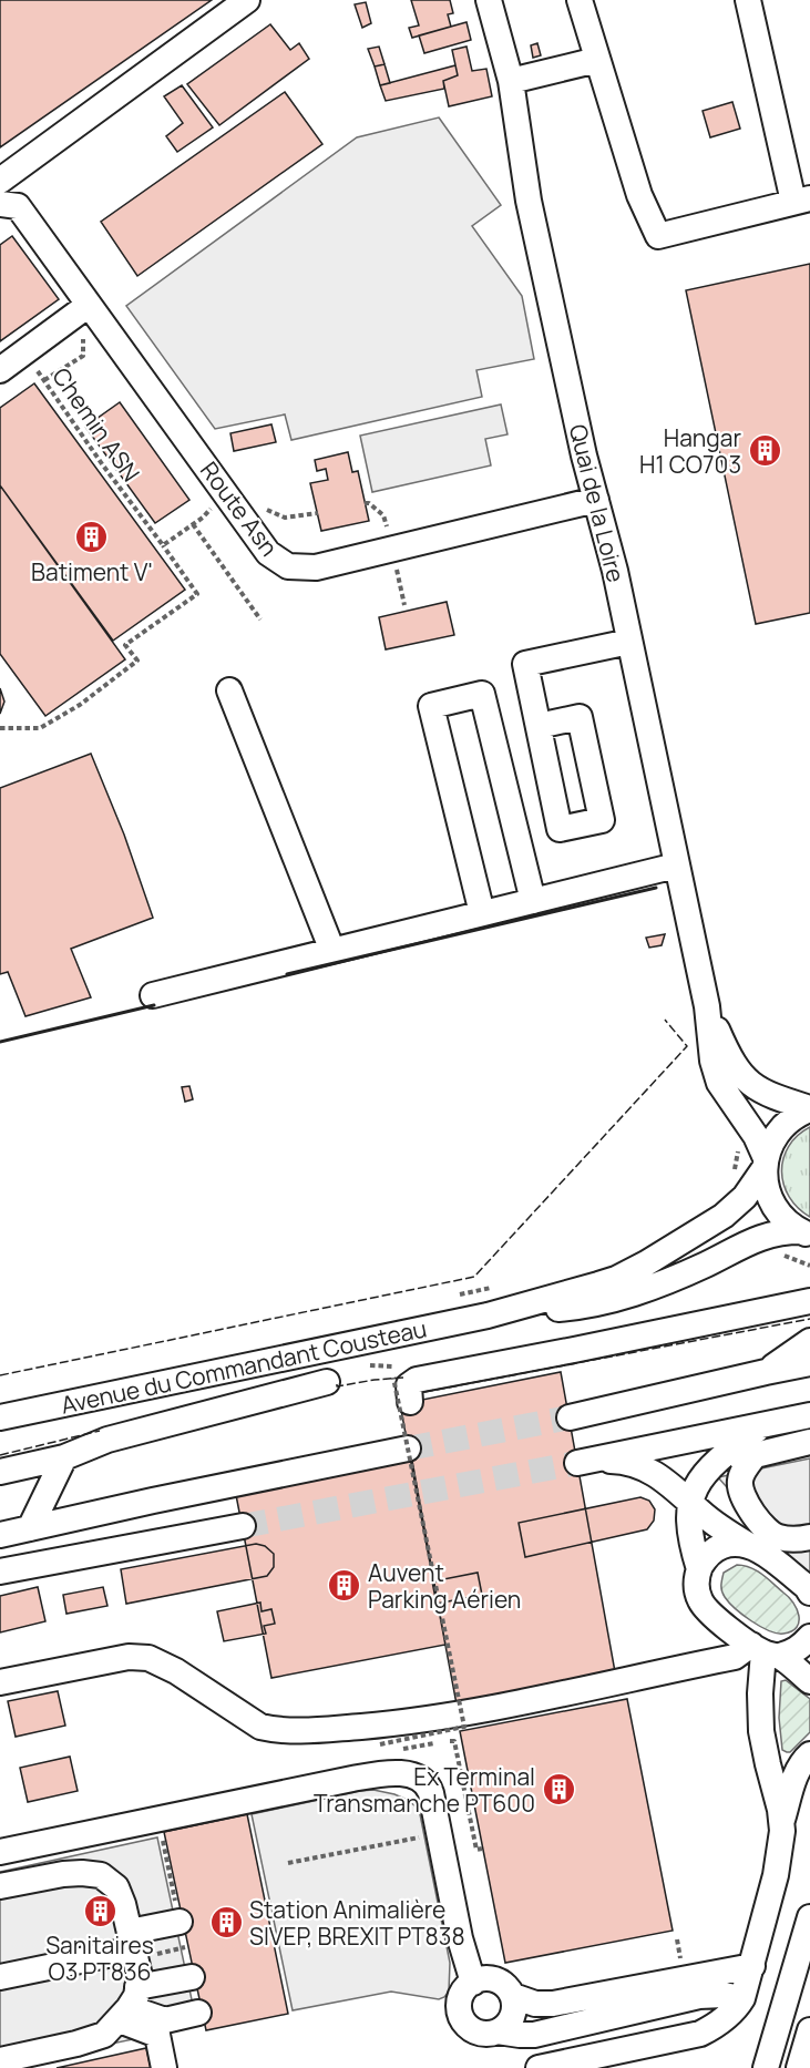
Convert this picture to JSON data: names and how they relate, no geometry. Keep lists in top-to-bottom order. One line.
{"streets":{"street":["Quai de la Loire","Route Asn","Avenue du Commandant Cousteau"],"path":["Chemin ASN"]},"crossings":[["Quai de la Loire","Route Asn"],["Quai de la Loire","Avenue du Commandant Cousteau"]],"places":{"building":["Hangar H1 CO703","Batiment V'","Auvent Parking Aérien","Ex Terminal Transmanche PT600","Sanitaires O3 PT836","Station Animalière SIVEP, BREXIT PT838"]}}
